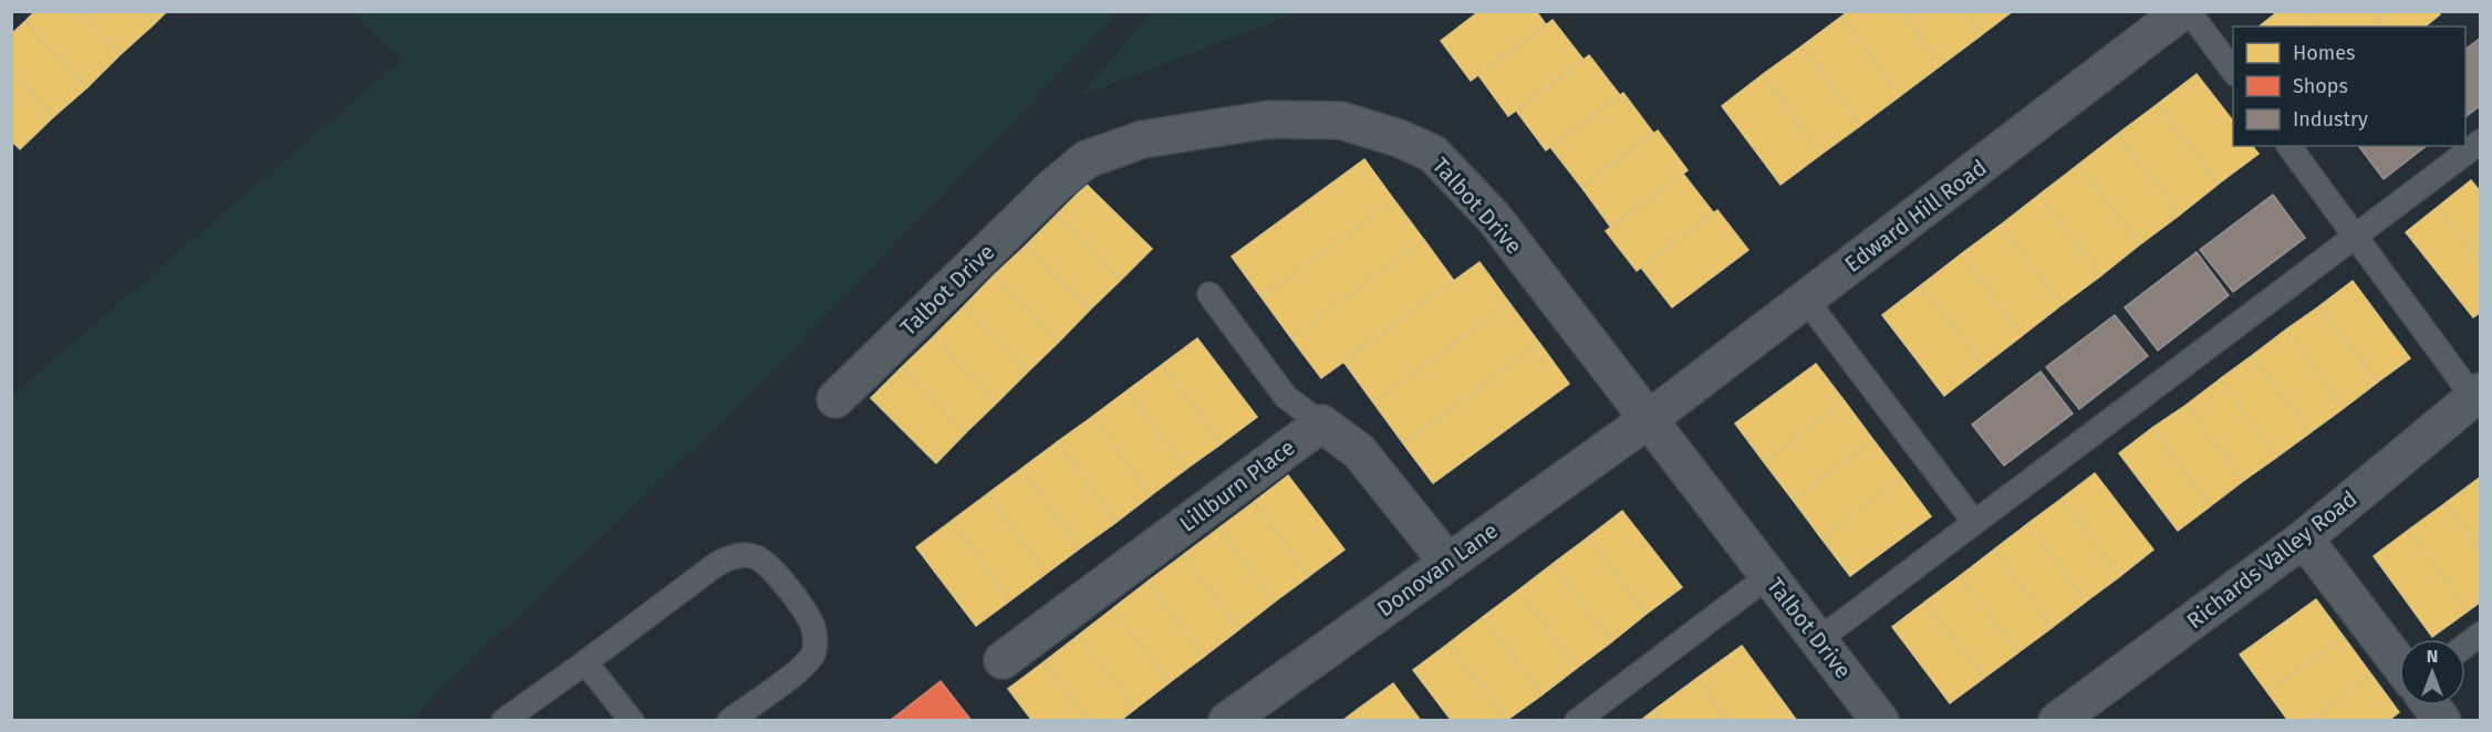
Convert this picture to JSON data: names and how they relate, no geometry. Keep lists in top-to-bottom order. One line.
{"streets":{"street":["Talbot Drive","Edward Hill Road","Lillburn Place","Richards Valley Road","Donovan Lane"]},"crossings":[["Talbot Drive","Edward Hill Road"],["Talbot Drive","Donovan Lane"],["Edward Hill Road","Donovan Lane"]],"legend":["Homes","Shops","Industry"],"north":"top"}
